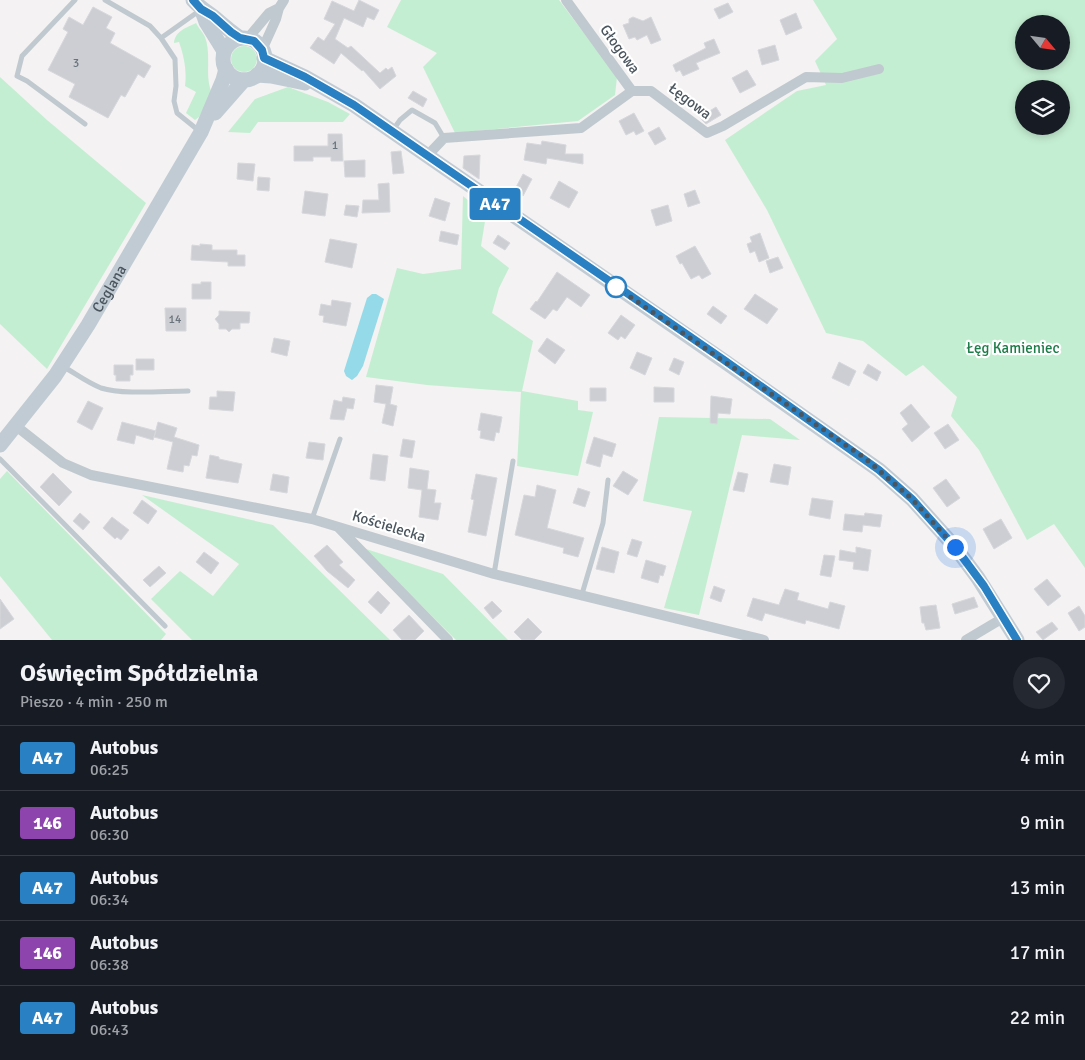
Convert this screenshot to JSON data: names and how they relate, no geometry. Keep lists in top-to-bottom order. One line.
{"streets":{"street":["Głogowa","Łęgowa","Ceglana","Kościelecka"]},"crossings":[["Głogowa","Łęgowa"],["Ceglana","Kościelecka"]],"parks":["Łęg Kamieniec"],"lines":["bus line A47"],"house_numbers":["3","1","14"],"north":"bottom right","page":{"on_map":"A47","heading":["Oświęcim Spółdzielnia","Pieszo · 4 min · 250 m"],"list":[{"mark":"A47","name":"Autobus","note":"06:25","value":"4 min"},{"mark":"146","name":"Autobus","note":"06:30","value":"9 min"},{"mark":"A47","name":"Autobus","note":"06:34","value":"13 min"},{"mark":"146","name":"Autobus","note":"06:38","value":"17 min"},{"mark":"A47","name":"Autobus","note":"06:43","value":"22 min"}]}}
